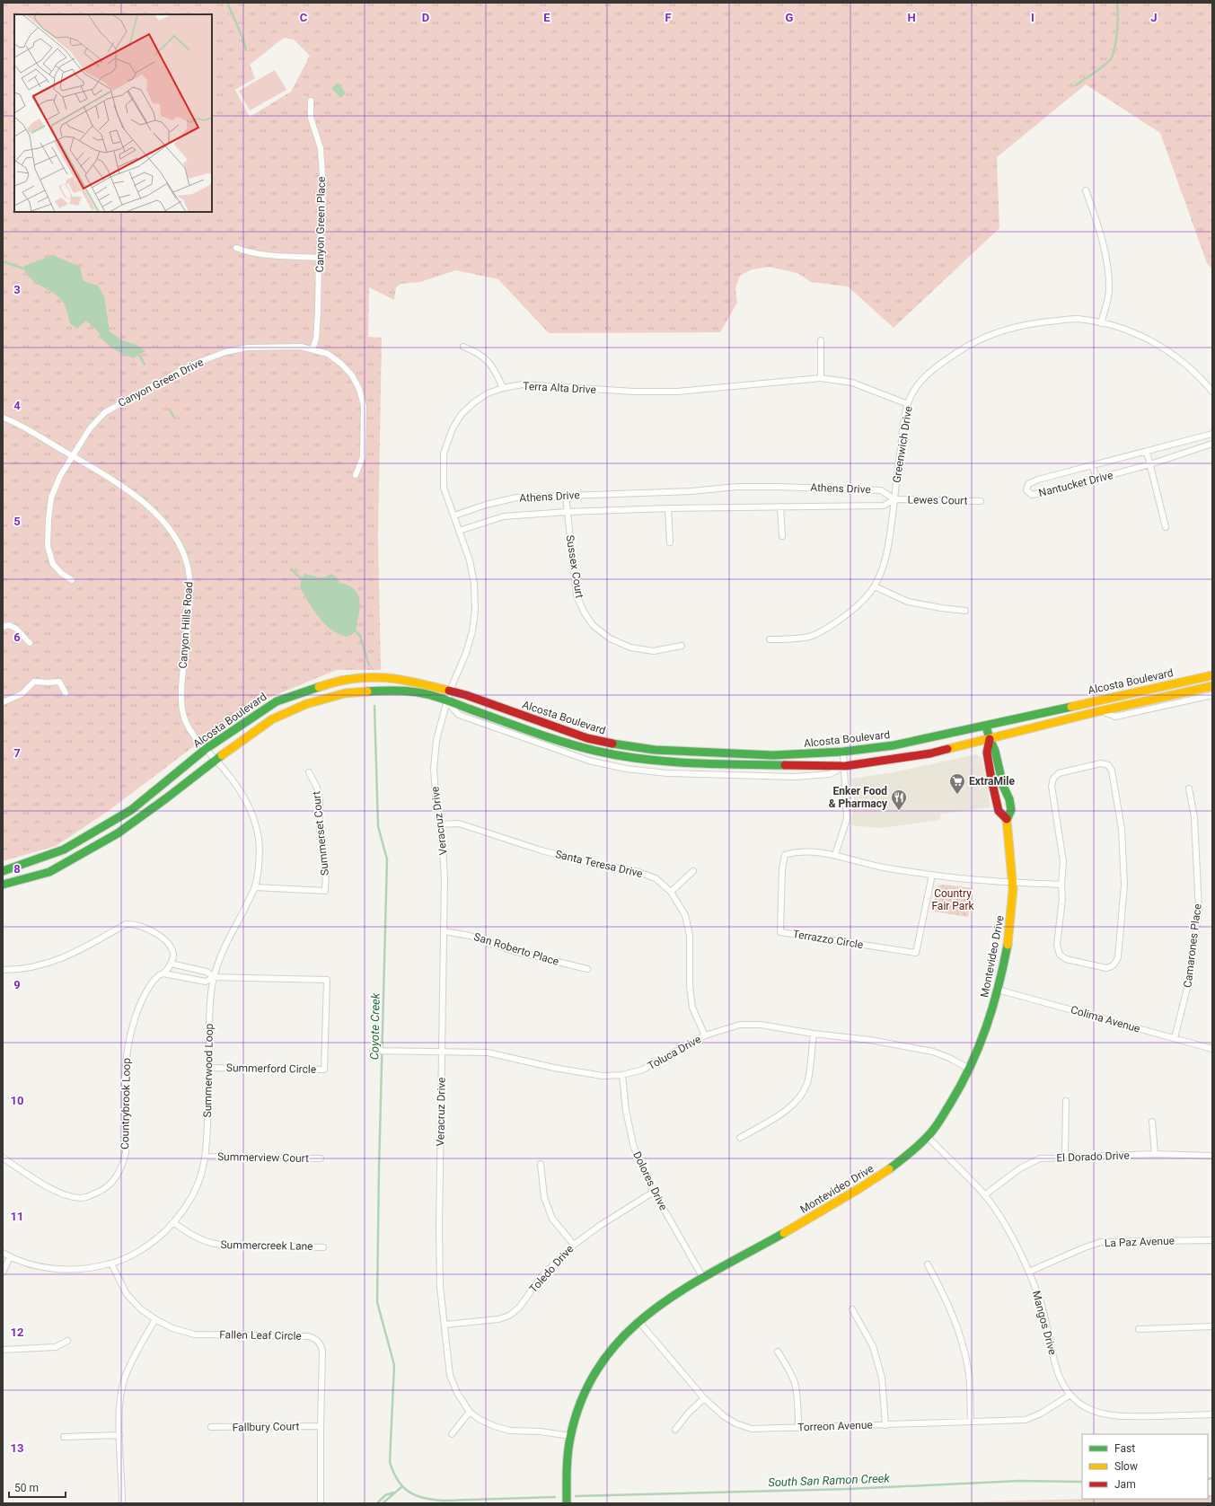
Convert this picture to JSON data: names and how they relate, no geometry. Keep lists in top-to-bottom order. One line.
{"streets":{"main road":["Alcosta Boulevard","Montevideo Drive"],"street":["Canyon Green Place","Canyon Green Drive","Terra Alta Drive","Greenwich Drive","Nantucket Drive","Athens Drive","Lewes Court","Sussex Court","Canyon Hills Road","Veracruz Drive","Summerset Court","Santa Teresa Drive","Terrazzo Circle","Camarones Place","San Roberto Place","Colima Avenue","Toluca Drive","Summerford Circle","Summerwood Loop","Countrybrook Loop","El Dorado Drive","Summerview Court","Dolores Drive","La Paz Avenue","Summercreek Lane","Toledo Drive","Mangos Drive","Fallen Leaf Circle","Torreon Avenue","Fallbury Court"]},"crossings":[["Canyon Green Place","Canyon Green Drive"],["Canyon Green Drive","Canyon Hills Road"],["Terra Alta Drive","Greenwich Drive"],["Terra Alta Drive","Athens Drive"],["Terra Alta Drive","Alcosta Boulevard"],["Terra Alta Drive","Veracruz Drive"],["Greenwich Drive","Athens Drive"],["Greenwich Drive","Lewes Court"],["Athens Drive","Lewes Court"],["Athens Drive","Sussex Court"],["Canyon Hills Road","Alcosta Boulevard"],["Canyon Hills Road","Summerwood Loop"],["Alcosta Boulevard","Veracruz Drive"],["Alcosta Boulevard","Montevideo Drive"],["Alcosta Boulevard","Summerwood Loop"],["Veracruz Drive","Santa Teresa Drive"],["Veracruz Drive","San Roberto Place"],["Veracruz Drive","Montevideo Drive"],["Veracruz Drive","Toluca Drive"],["Veracruz Drive","Toledo Drive"],["Summerset Court","Summerwood Loop"],["Santa Teresa Drive","Toluca Drive"],["Terrazzo Circle","Montevideo Drive"],["Camarones Place","Colima Avenue"],["Montevideo Drive","Colima Avenue"],["Montevideo Drive","Toluca Drive"],["Montevideo Drive","Dolores Drive"],["Montevideo Drive","Mangos Drive"],["Montevideo Drive","Torreon Avenue"],["Toluca Drive","Dolores Drive"],["Summerford Circle","Summerwood Loop"],["Summerwood Loop","Summerview Court"],["Summerwood Loop","Summercreek Lane"],["Summerwood Loop","Fallen Leaf Circle"],["El Dorado Drive","Mangos Drive"],["Dolores Drive","Toledo Drive"],["La Paz Avenue","Mangos Drive"],["Mangos Drive","Torreon Avenue"],["Fallen Leaf Circle","Fallbury Court"]],"water":["Coyote Creek","South San Ramon Creek"],"parks":["Country Fair Park"],"places":{"supermarket":["ExtraMile"],"restaurant":["Enker Food & Pharmacy"]},"legend":["Fast","Slow","Jam"],"scale_bar":"50 m","grid":{"columns":["C","D","E","F","G","H","I","J"],"rows":["3","4","5","6","7","8","9","10","11","12","13"]}}
